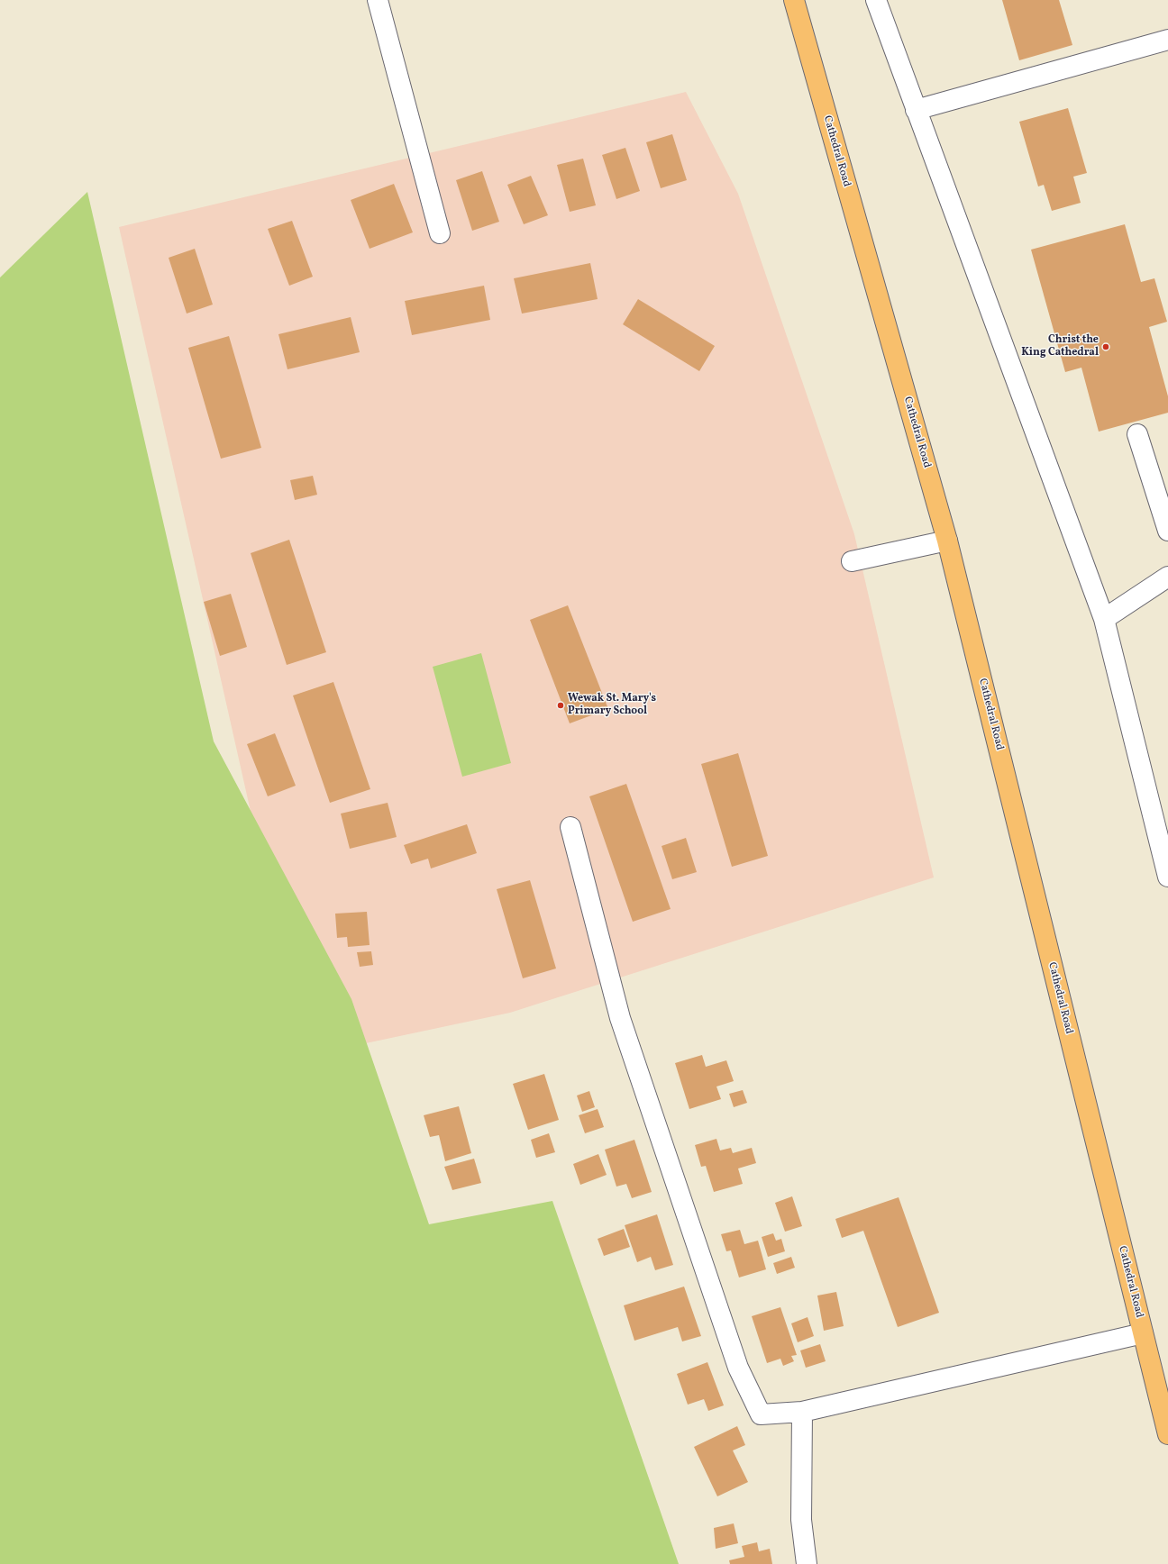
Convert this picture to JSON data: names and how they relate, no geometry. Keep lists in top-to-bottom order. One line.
{"streets":{"main road":["Cathedral Road"]},"places":["Christ the King Cathedral","Wewak St. Mary's Primary School"]}
